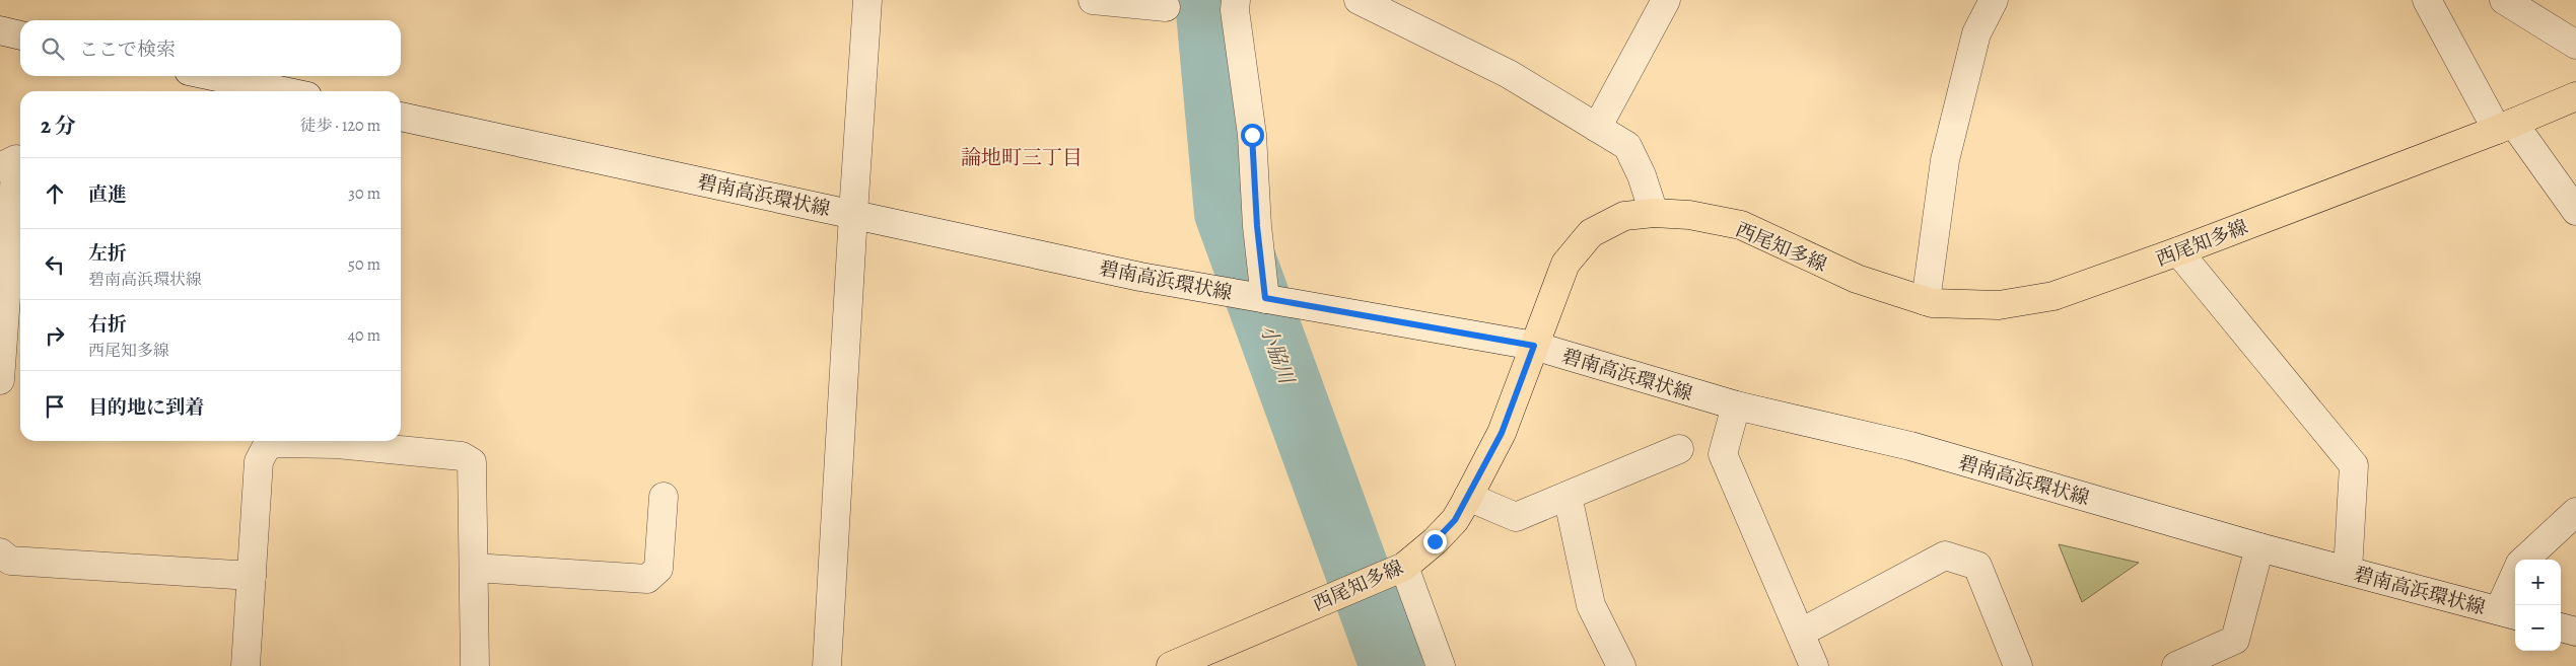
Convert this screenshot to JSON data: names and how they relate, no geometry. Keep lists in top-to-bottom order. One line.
{"streets":{"main road":["西尾知多線"],"street":["碧南高浜環状線"]},"crossings":[["碧南高浜環状線","西尾知多線"]],"districts":["論地町三丁目"],"water":["小脇川"],"page":{"search":"ここで検索","heading":["2 分","徒歩 · 120 m"],"list":[["直進","30 m"],["左折","碧南高浜環状線","50 m"],["右折","西尾知多線","40 m"],"目的地に到着"],"map_buttons":["+","−"]}}
